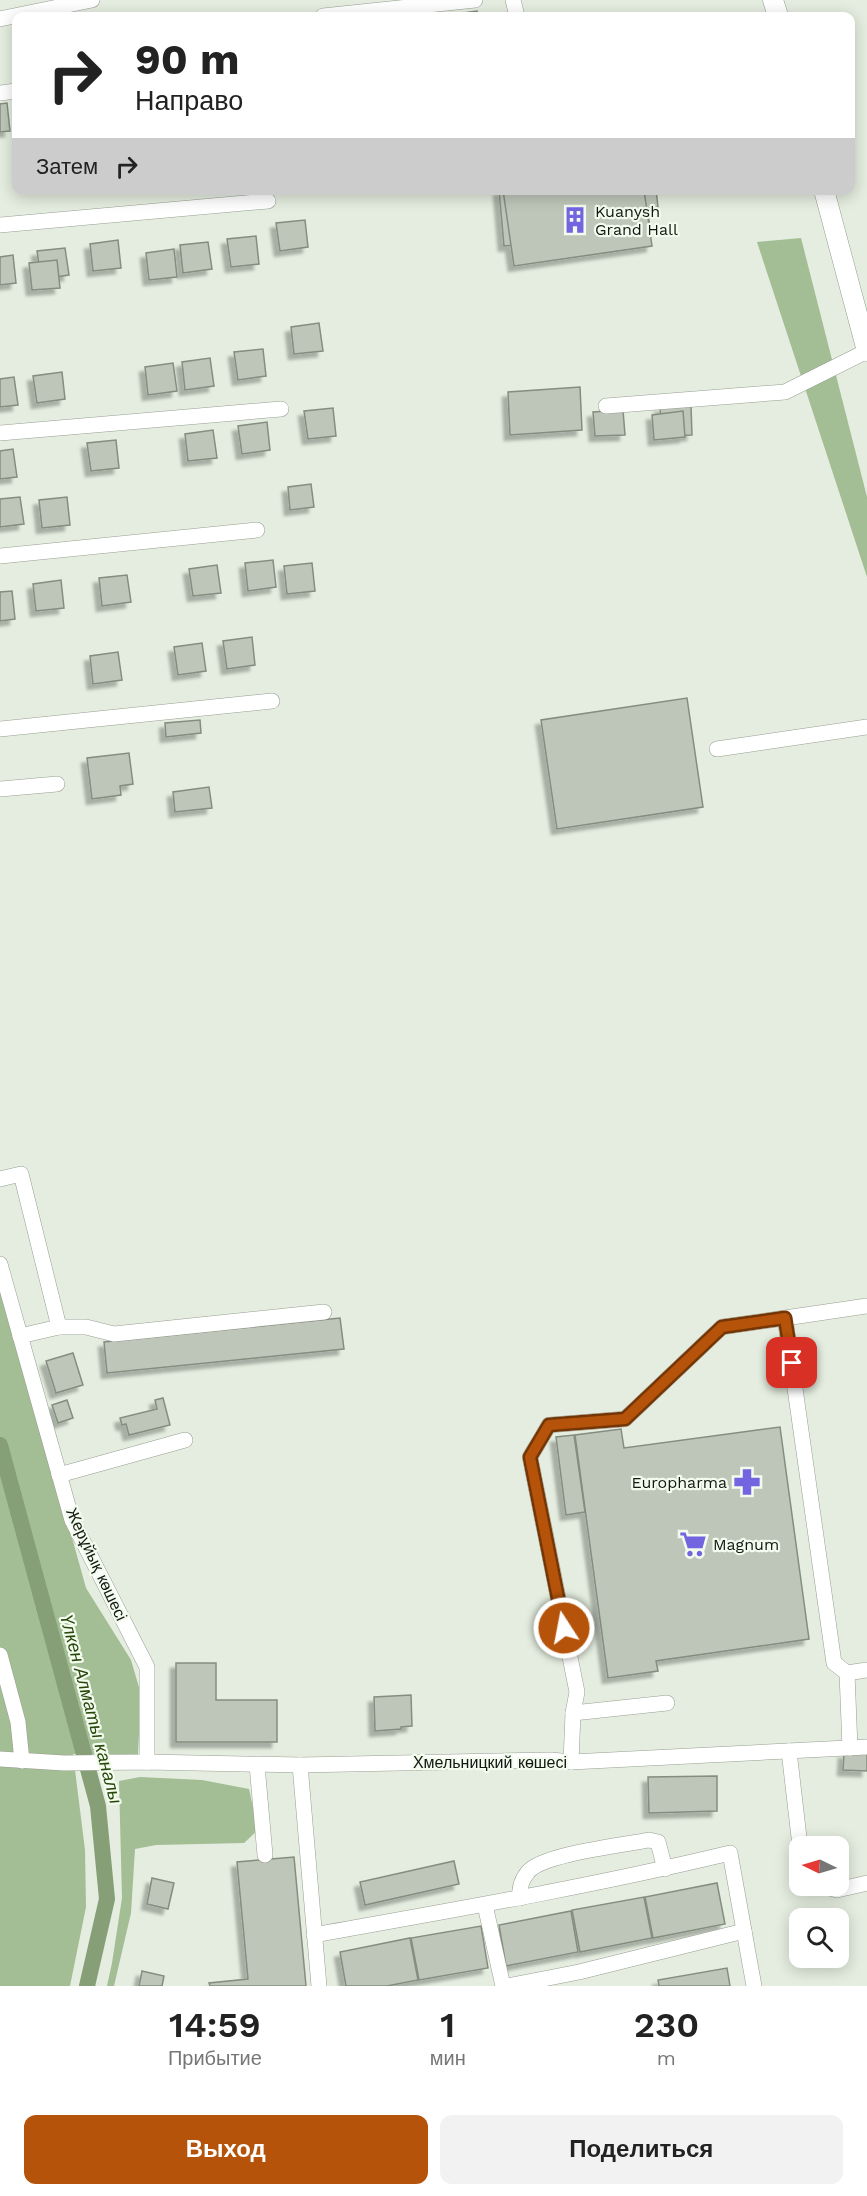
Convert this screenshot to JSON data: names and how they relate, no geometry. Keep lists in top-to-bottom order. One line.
{"streets":{"street":["Жерұйық көшесі","Хмельницкий көшесі"]},"crossings":[["Жерұйық көшесі","Хмельницкий көшесі"]],"water":["Үлкен Алматы каналы"],"places":{"building":["Kuanysh Grand Hall"],"pharmacy":["Europharma"],"supermarket":["Magnum"]},"north":"left","page":{"turn":["90 m","Направо"],"then":"Затем","eta":["14:59","Прибытие","1","мин","230","m"],"buttons":["Выход","Поделиться"]}}
